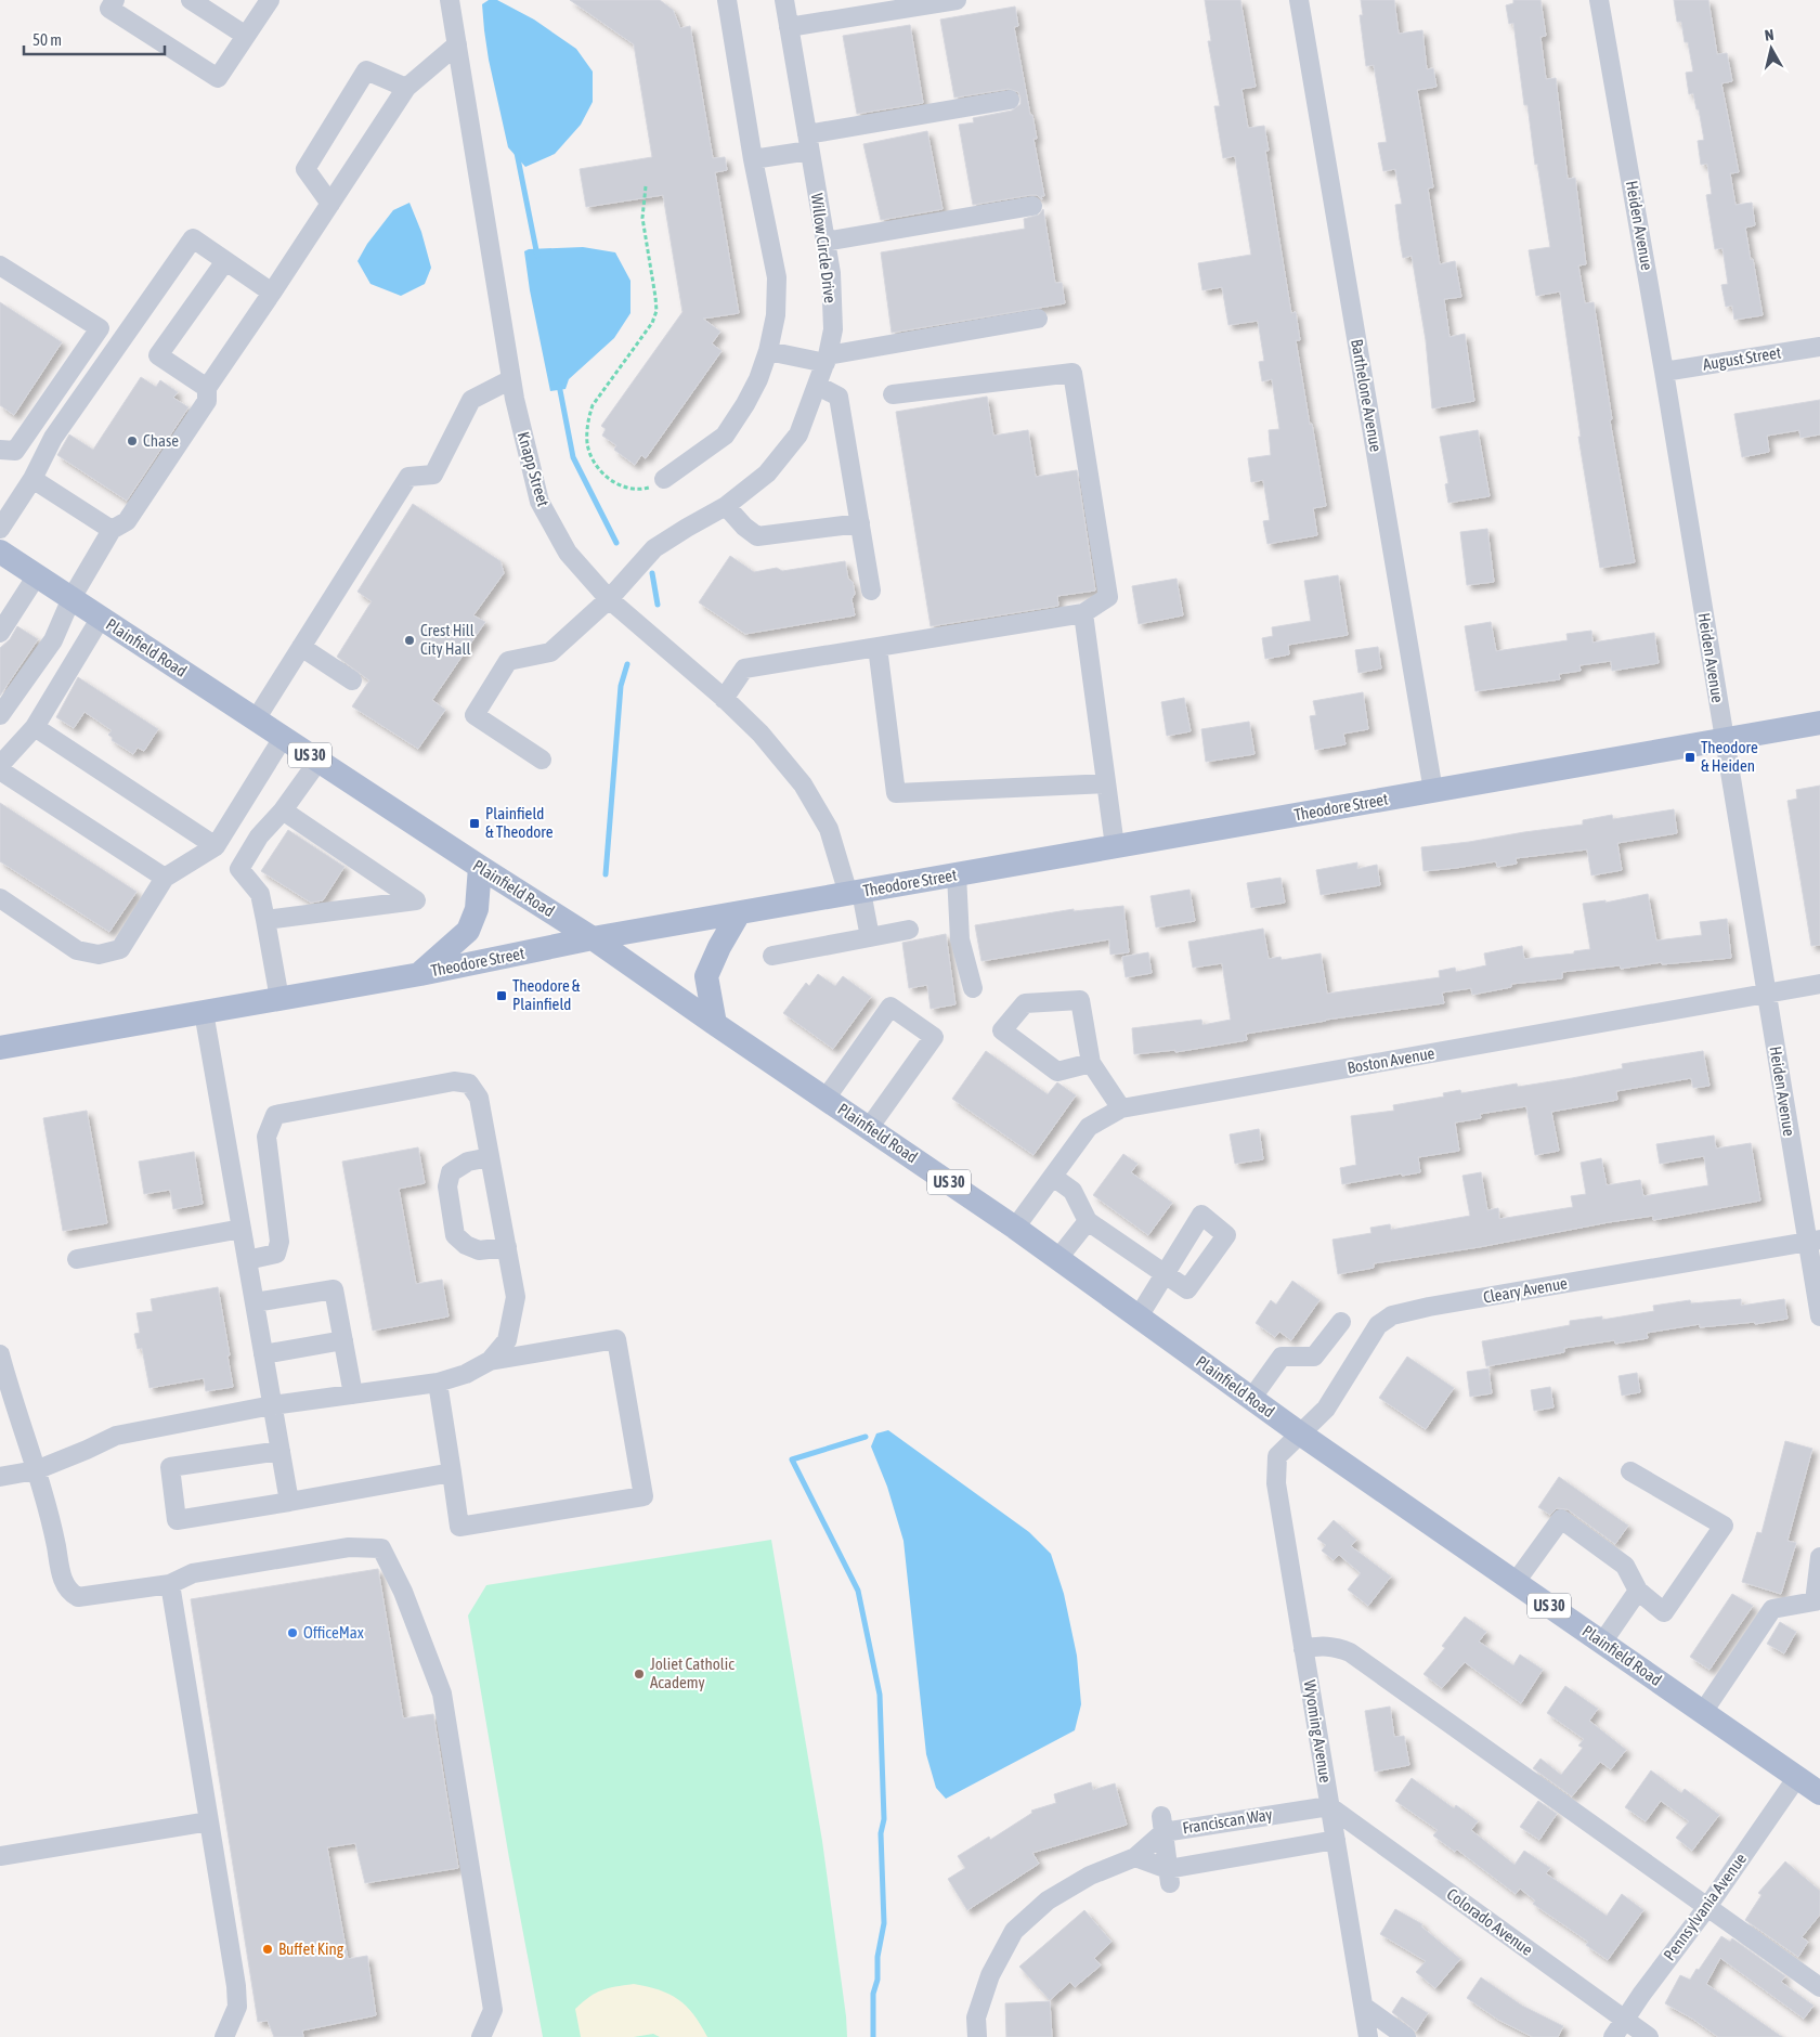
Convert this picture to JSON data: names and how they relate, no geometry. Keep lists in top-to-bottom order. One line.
{"streets":{"main road":["Plainfield Road","US 30","Theodore Street"],"street":["Heiden Avenue","Willow Circle Drive","August Street","Barthelone Avenue","Knapp Street","Boston Avenue","Cleary Avenue","Wyoming Avenue","Franciscan Way","Pennsylvania Avenue","Colorado Avenue"]},"crossings":[["Heiden Avenue","August Street"],["Heiden Avenue","Theodore Street"],["Heiden Avenue","Boston Avenue"],["Heiden Avenue","Cleary Avenue"],["Willow Circle Drive","Knapp Street"],["Barthelone Avenue","Theodore Street"],["Knapp Street","Theodore Street"],["Plainfield Road","Theodore Street"],["Plainfield Road","Boston Avenue"],["Plainfield Road","Cleary Avenue"],["Plainfield Road","Wyoming Avenue"],["Plainfield Road","Pennsylvania Avenue"],["Cleary Avenue","Wyoming Avenue"],["Wyoming Avenue","Franciscan Way"],["Wyoming Avenue","Colorado Avenue"],["Franciscan Way","Colorado Avenue"],["Pennsylvania Avenue","Colorado Avenue"]],"places":{"other":["Chase","Crest Hill City Hall","OfficeMax","Joliet Catholic Academy","Buffet King"],"transit":["Theodore & Heiden","Plainfield & Theodore","Theodore & Plainfield"]},"scale_bar":"50 m","north":"top"}
